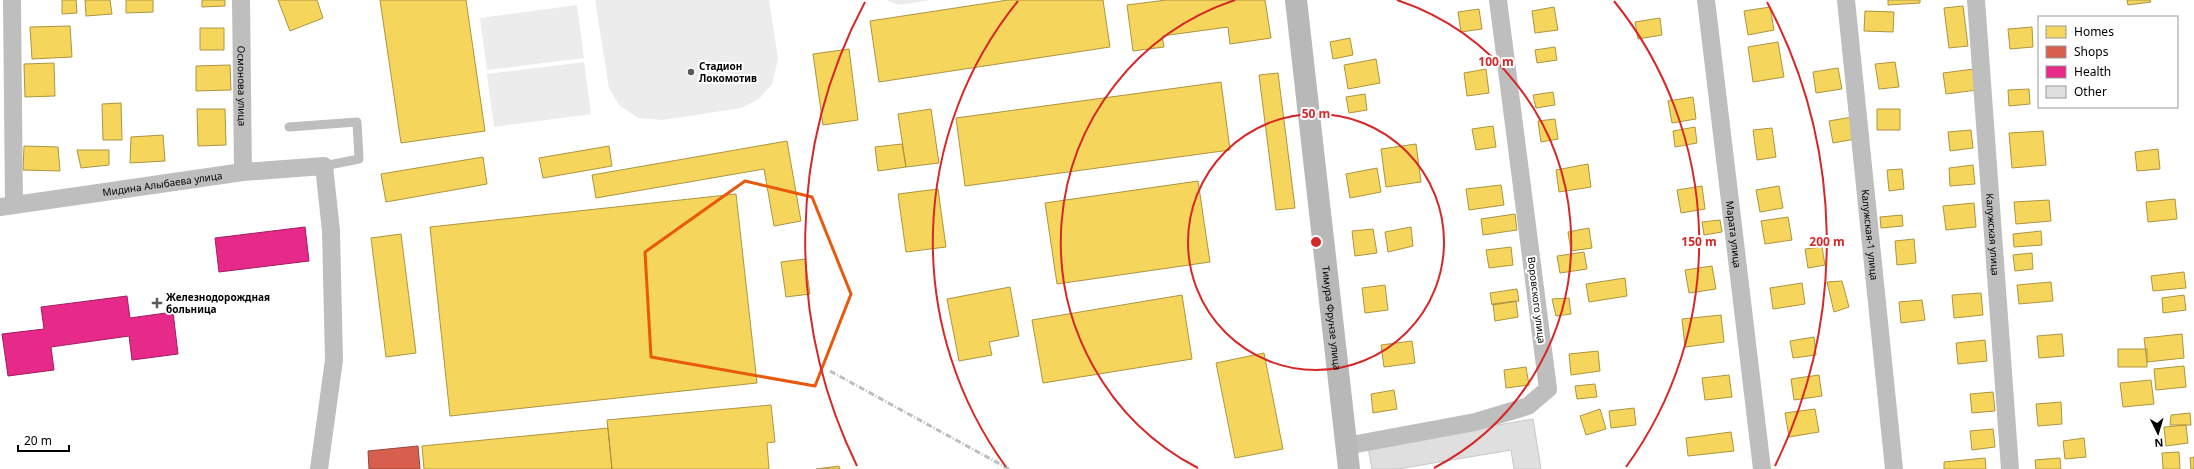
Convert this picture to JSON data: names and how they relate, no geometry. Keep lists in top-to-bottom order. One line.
{"streets":{"main road":["Тимура Фрунзе улица"],"street":["Осмонова улица","Мидина Алыбаева улица","Марата улица","Калужская улица","Калужская-1 улица","Воровского улица"]},"crossings":[["Осмонова улица","Мидина Алыбаева улица"],["Воровского улица","Тимура Фрунзе улица"]],"places":{"other":["Стадион Локомотив"],"health":["Железнодорождная больница"]},"legend":["Homes","Shops","Health","Other"],"scale_bar":"20 m","north":"bottom","rings":["100 m","50 m","150 m","200 m"]}
